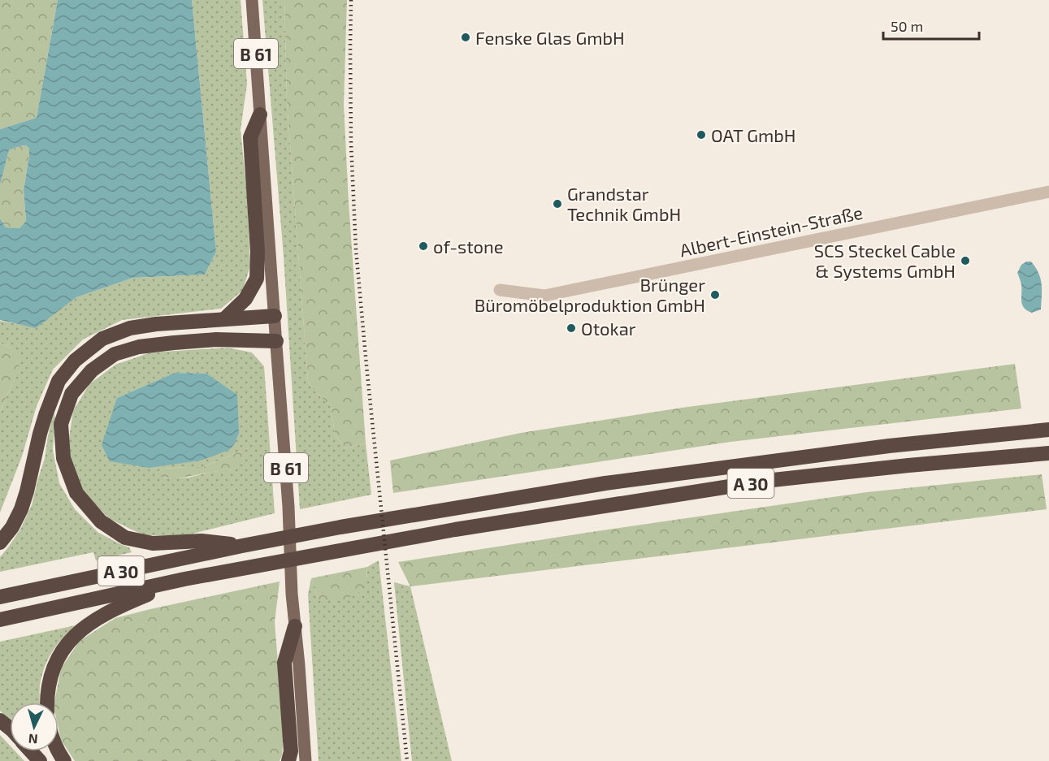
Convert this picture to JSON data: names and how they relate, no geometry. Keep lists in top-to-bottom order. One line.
{"streets":{"highway":["A 30"],"main road":["B 61"],"street":["Albert-Einstein-Straße"]},"places":["Fenske Glas GmbH","OAT GmbH","Grandstar Technik GmbH","of-stone","SCS Steckel Cable & Systems GmbH","Brünger Büromöbelproduktion GmbH","Otokar"],"scale_bar":"50 m","north":"bottom"}
